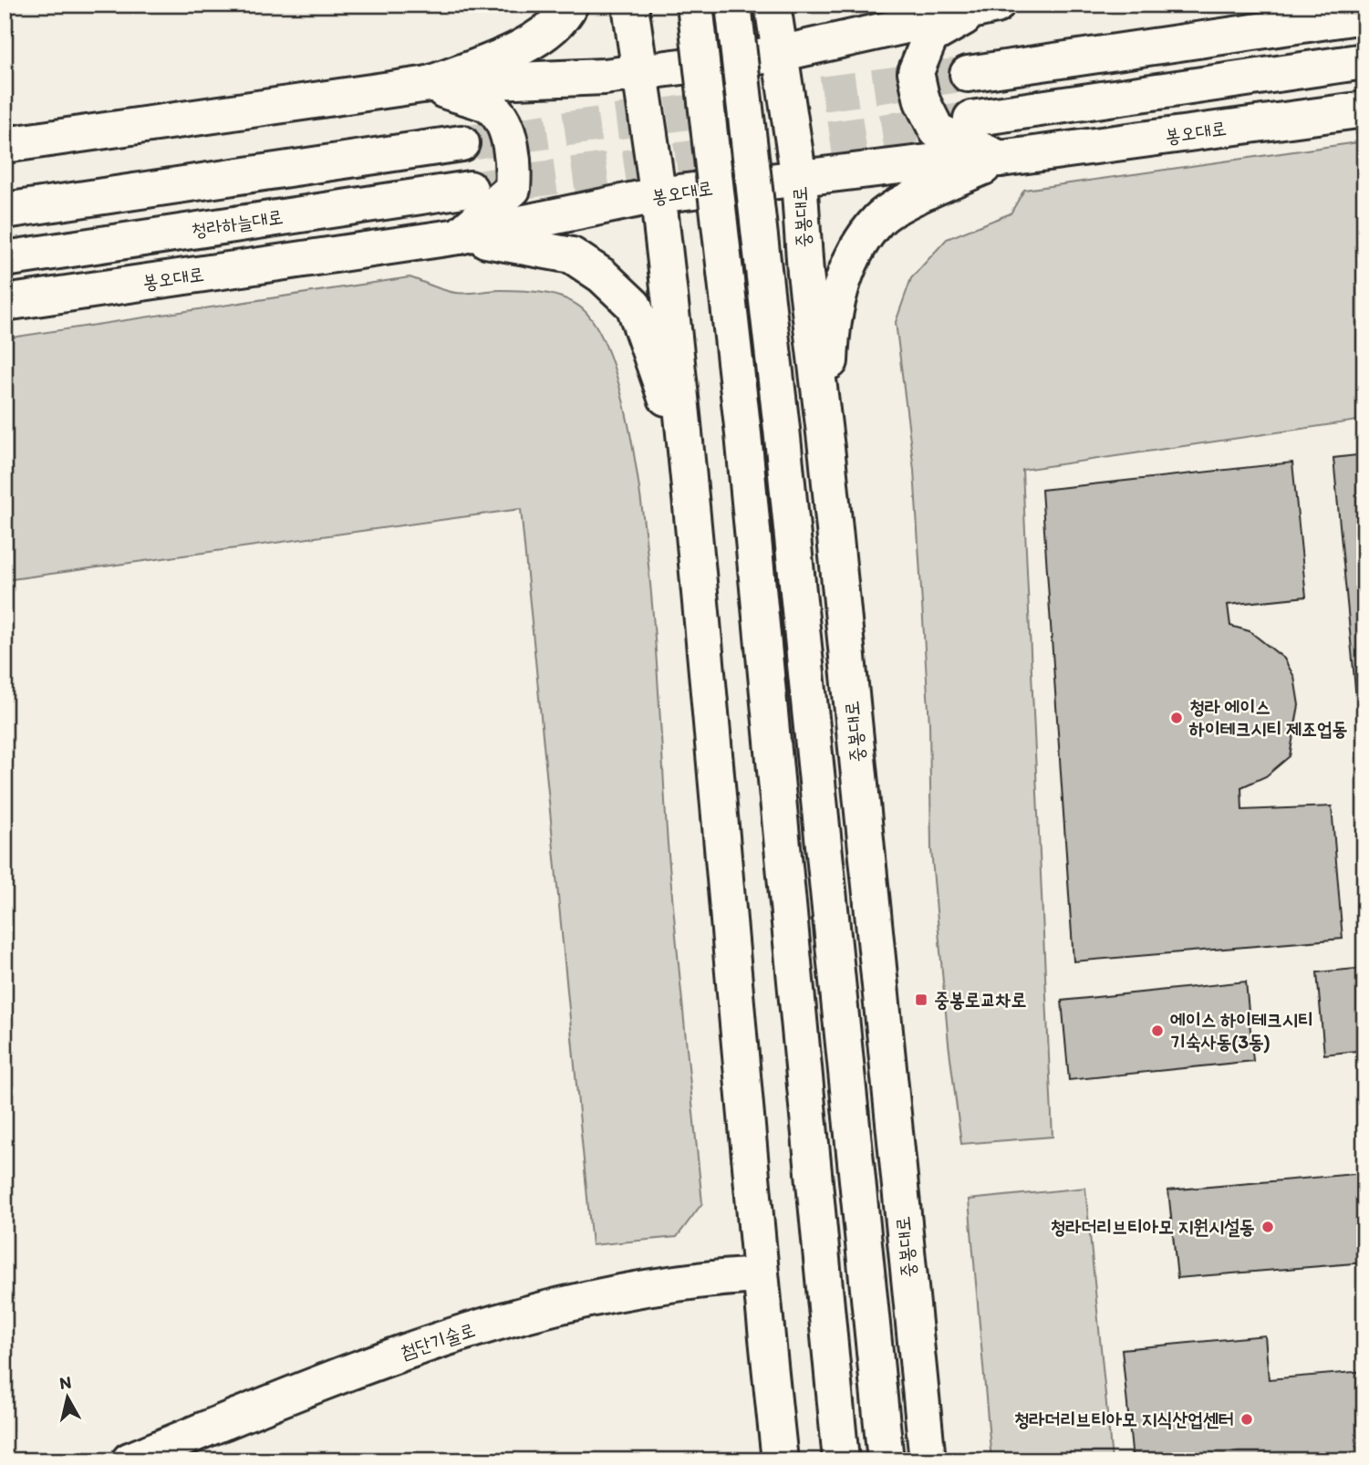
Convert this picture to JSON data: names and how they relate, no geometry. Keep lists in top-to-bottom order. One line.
{"streets":{"main road":["봉오대로","중봉대로","청라하늘대로","첨단기술로"]},"crossings":[["봉오대로","중봉대로"]],"places":{"other":["청라 에이스 하이테크시티 제조업동","에이스 하이테크시티 기숙사동(3동)","청라더리브티아모 지원시설동","청라더리브티아모 지식산업센터"],"transit":["중봉로교차로"]},"north":"top"}
